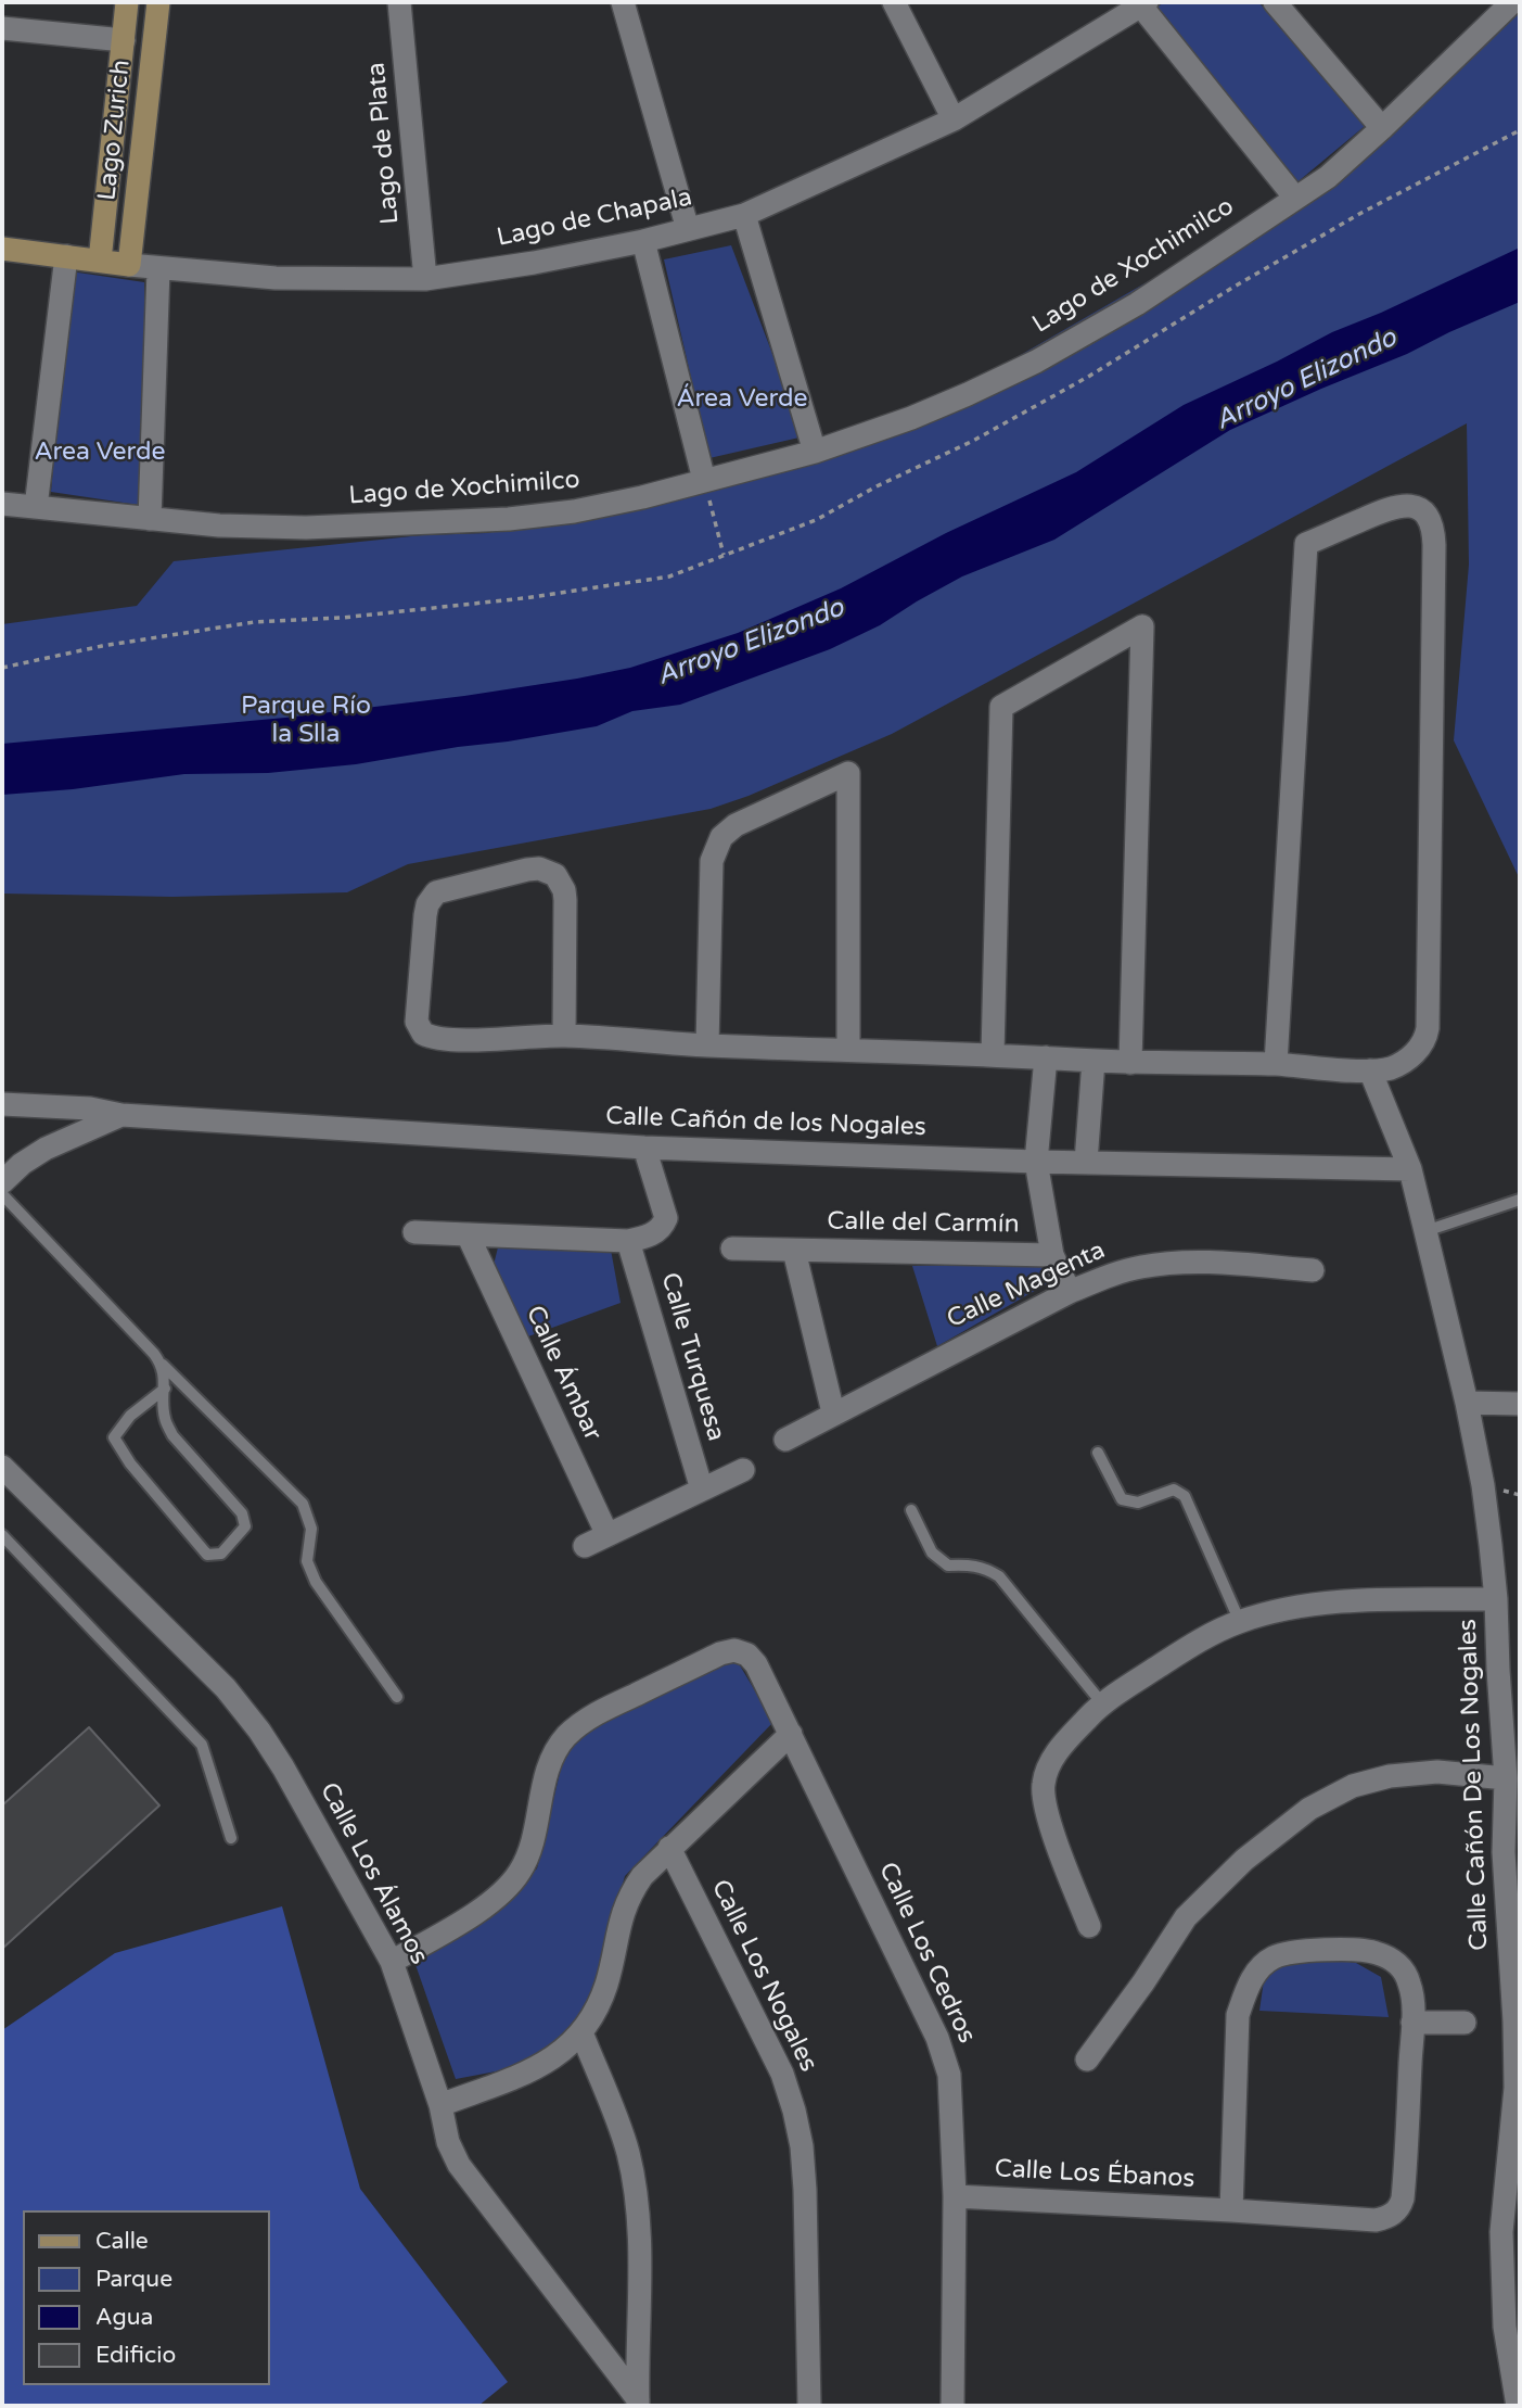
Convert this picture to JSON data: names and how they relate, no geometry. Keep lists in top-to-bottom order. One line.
{"streets":{"street":["Lago Zurich","Lago de Plata","Lago de Chapala","Lago de Xochimilco","Calle Cañón de los Nogales","Calle del Carmín","Calle Magenta","Calle Turquesa","Calle Ámbar","Calle Cañón De Los Nogales","Calle Los Álamos","Calle Los Cedros","Calle Los Nogales","Calle Los Ébanos"]},"crossings":[["Lago Zurich","Lago de Chapala"],["Lago de Plata","Lago de Chapala"],["Calle Cañón de los Nogales","Calle Cañón De Los Nogales"],["Calle Los Álamos","Calle Los Cedros"],["Calle Los Cedros","Calle Los Ébanos"]],"water":["Arroyo Elizondo"],"parks":["Área Verde","Area Verde","Parque Río la Slla"],"legend":["Calle","Parque","Agua","Edificio"]}
